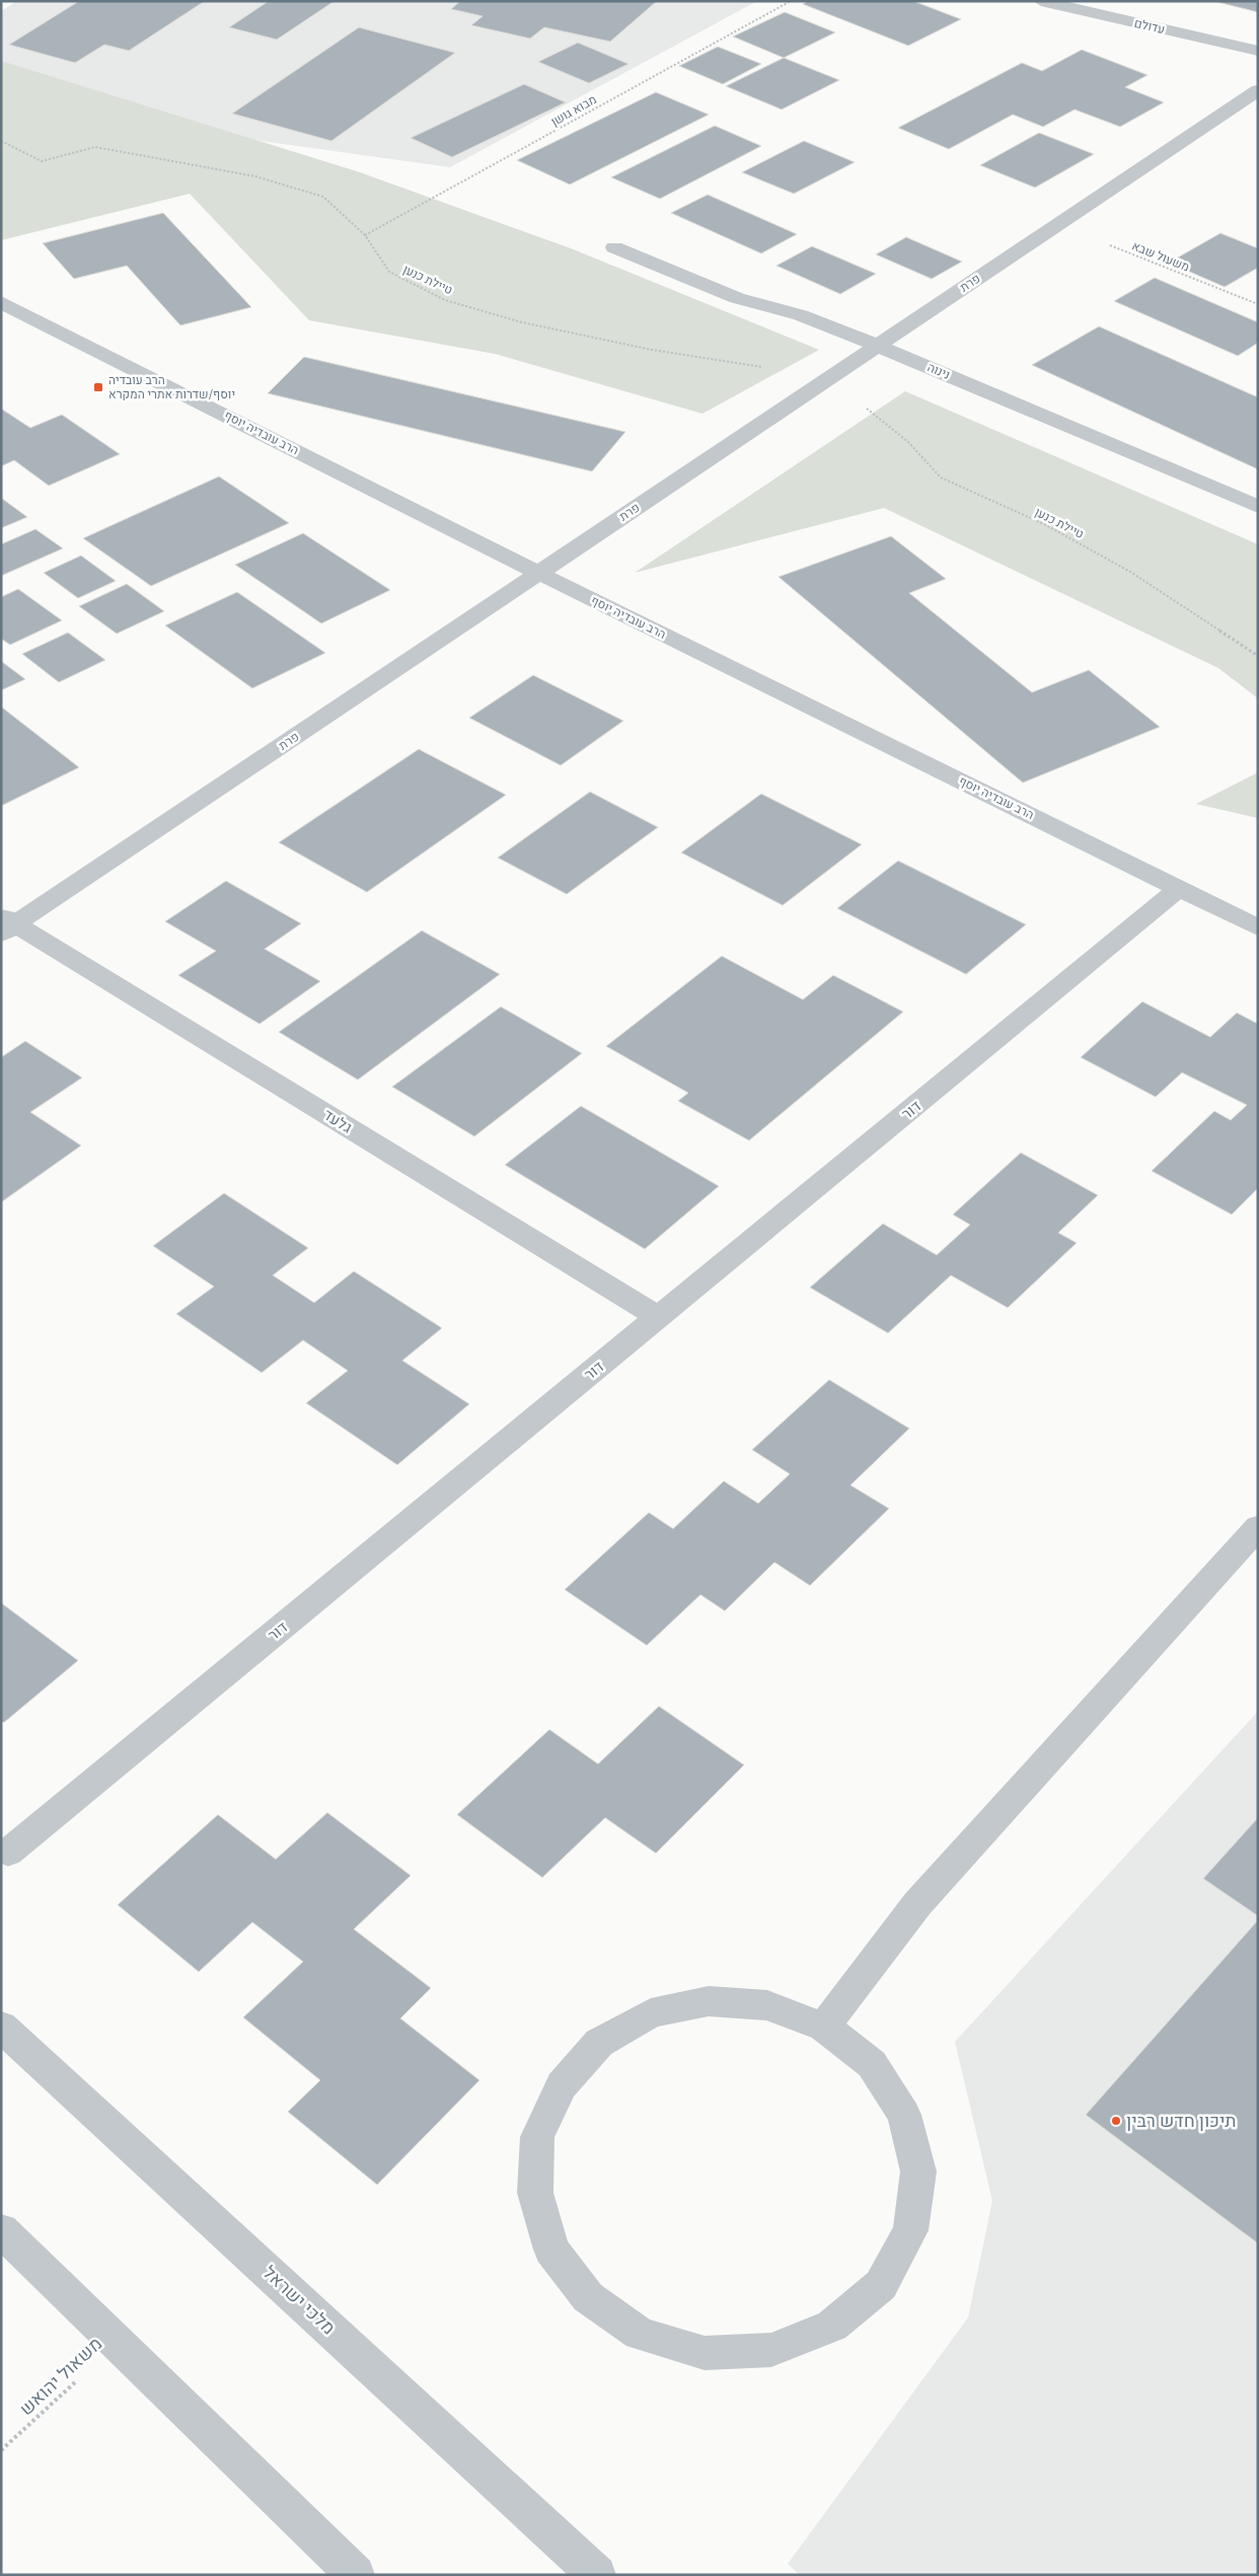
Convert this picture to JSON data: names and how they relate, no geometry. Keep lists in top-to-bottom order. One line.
{"streets":{"street":["עדולם","פרת","נינוה","הרב עובדיה יוסף","דור","גלעד","מלכי ישראל"],"path":["מבוא גושן","משעול שבא","טיילת כנען","משאול יהואש"]},"crossings":[["מבוא גושן","טיילת כנען"],["משעול שבא","פרת"],["פרת","נינוה"],["פרת","הרב עובדיה יוסף"],["פרת","גלעד"],["הרב עובדיה יוסף","דור"],["דור","גלעד"]],"places":{"transit":["הרב עובדיה יוסף/שדרות אתרי המקרא"],"other":["תיכון חדש רבין"]}}
